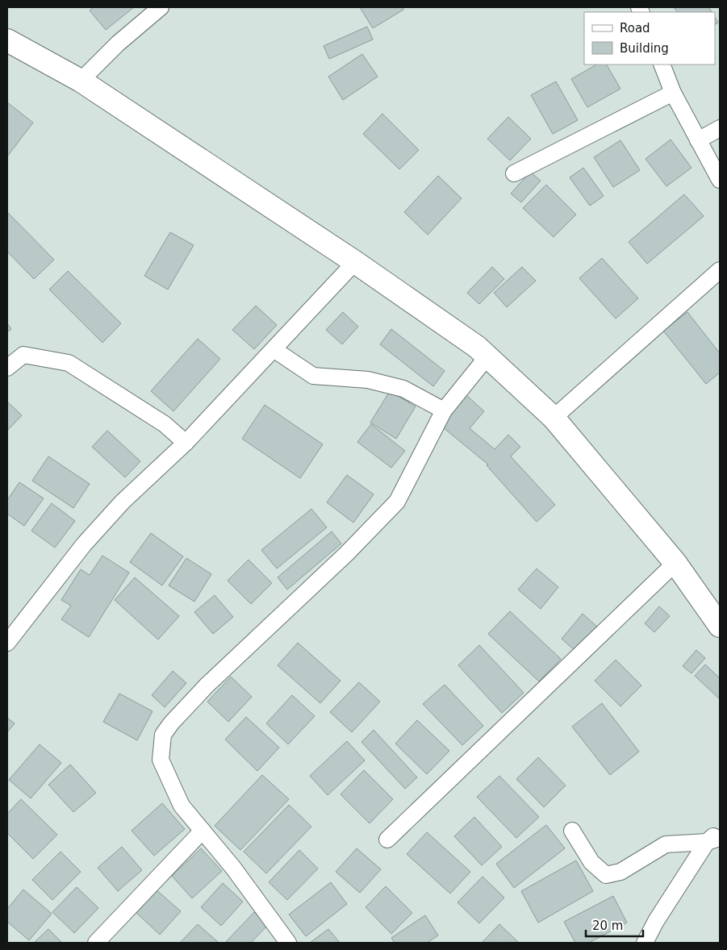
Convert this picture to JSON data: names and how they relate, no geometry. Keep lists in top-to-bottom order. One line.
{"legend":["Road","Building"],"scale_bar":"20 m"}
